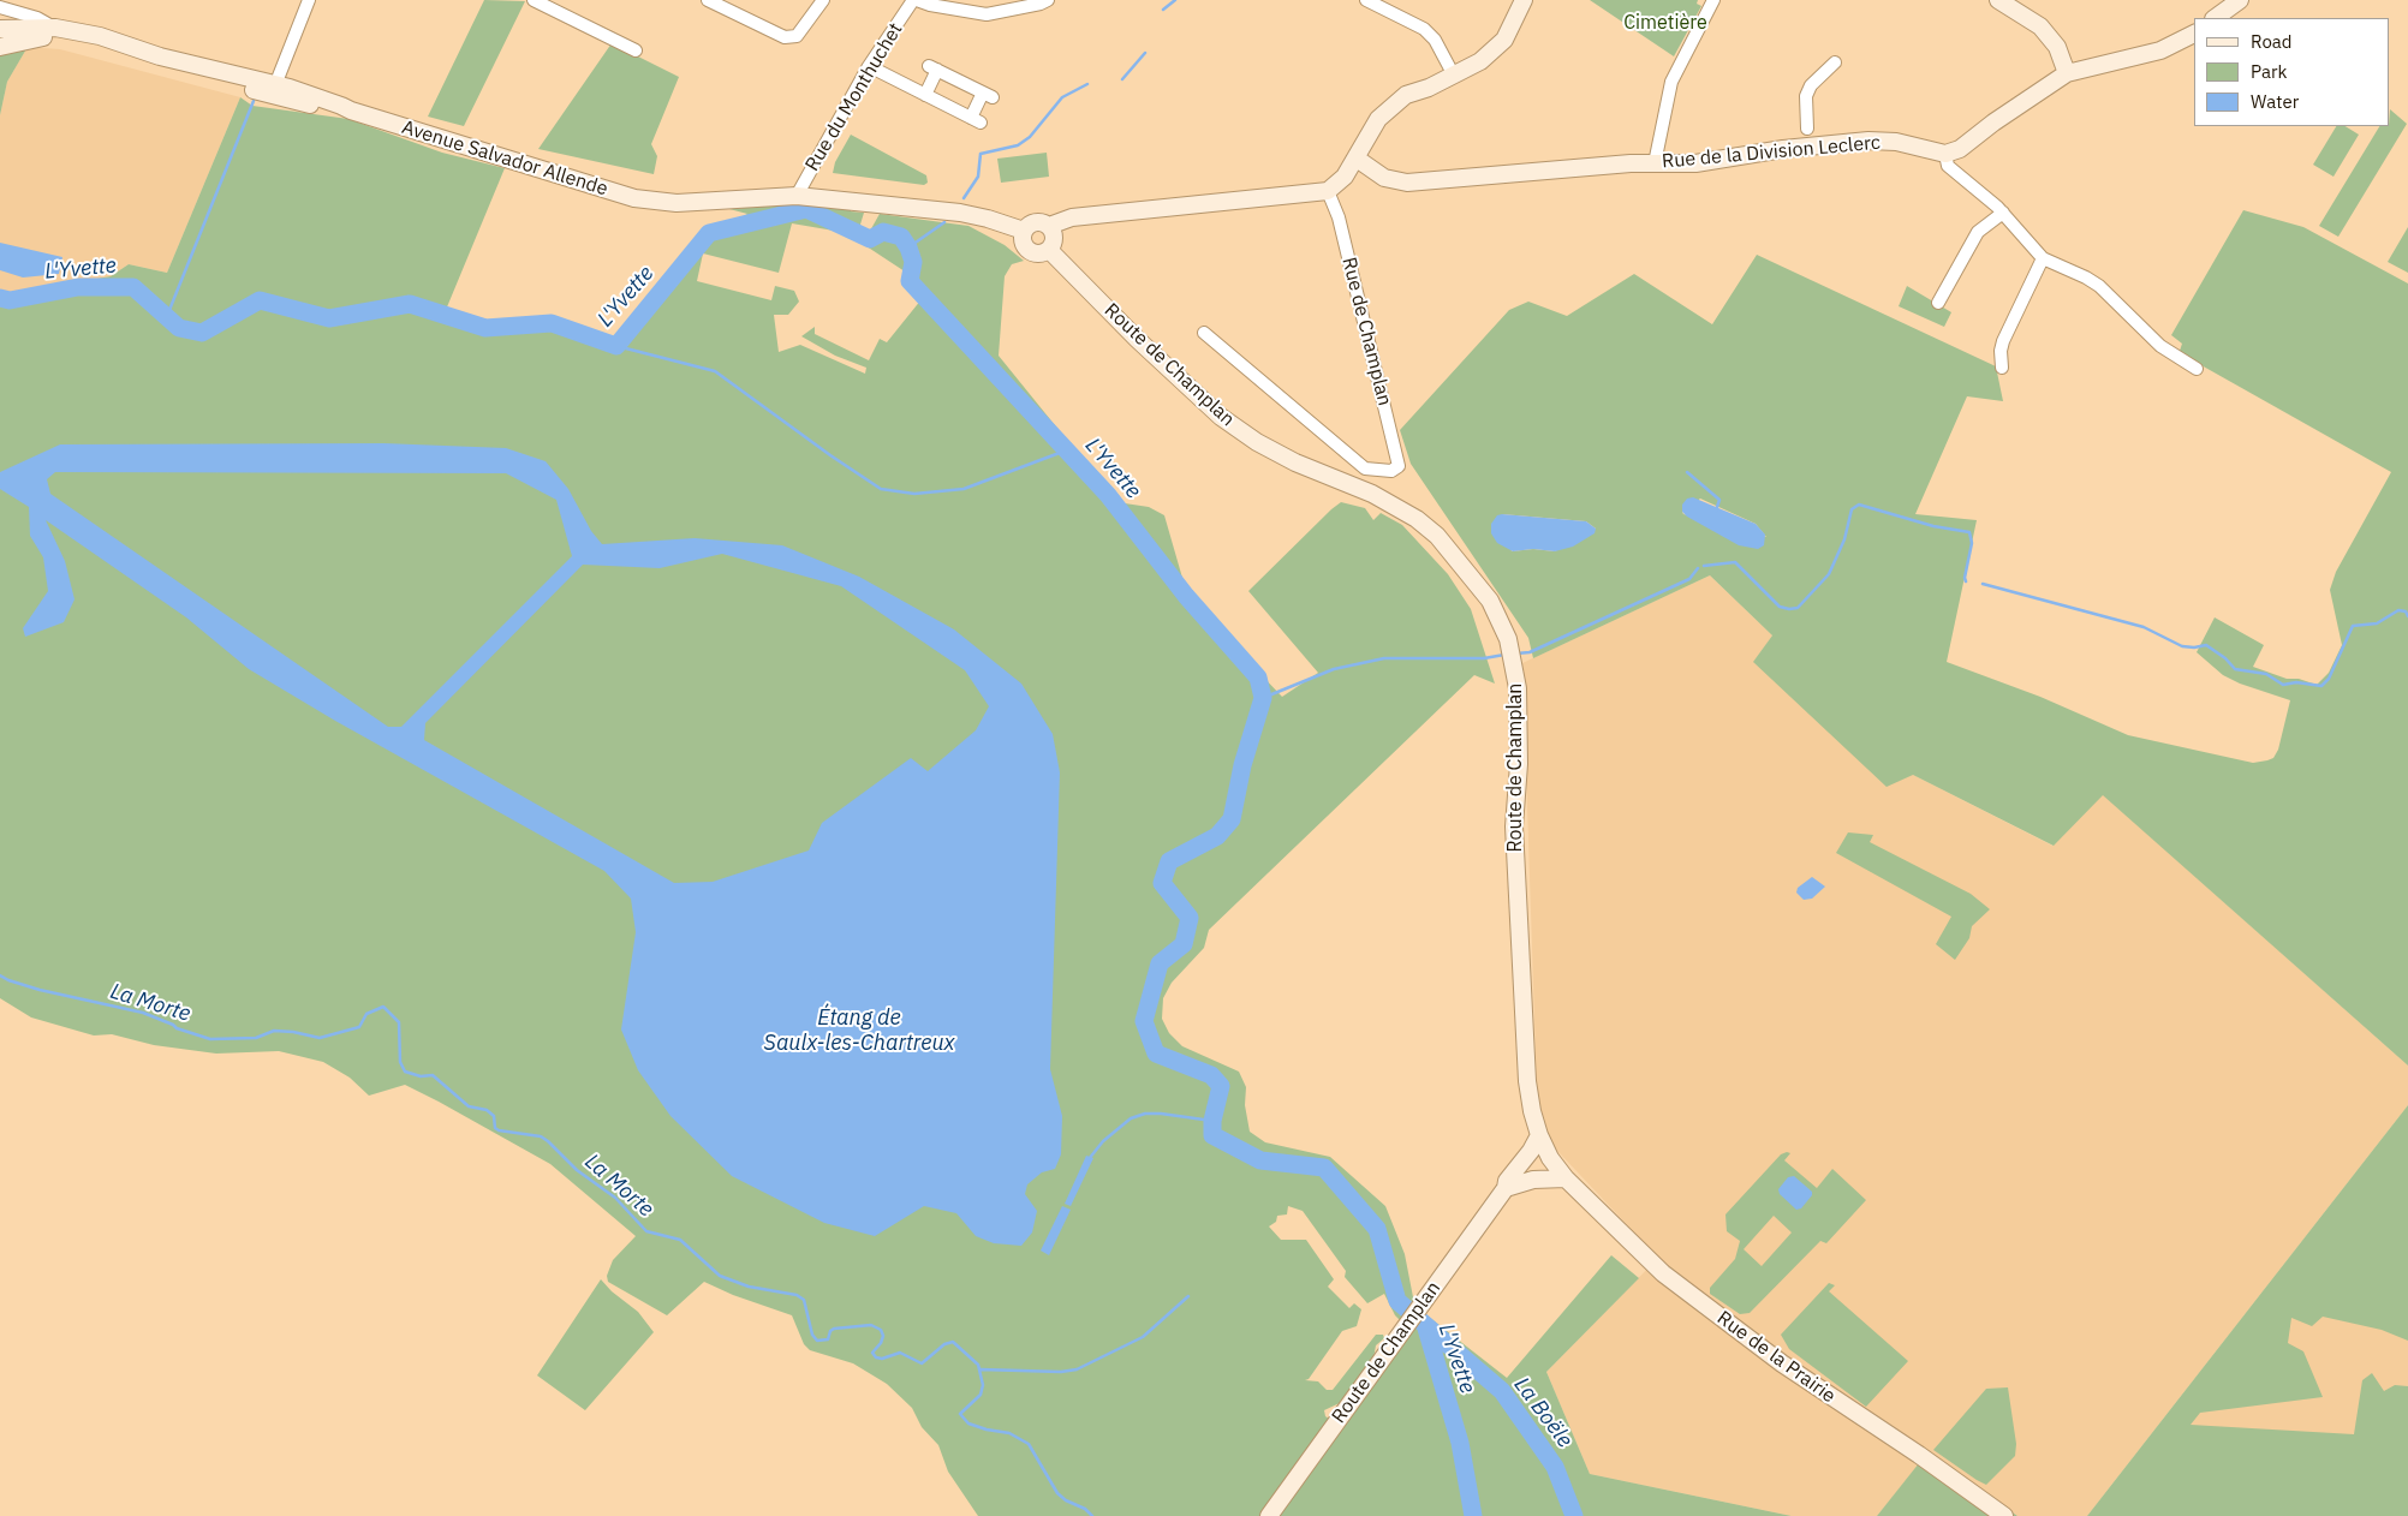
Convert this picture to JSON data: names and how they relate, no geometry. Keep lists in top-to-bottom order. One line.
{"streets":{"main road":["Rue de la Division Leclerc","Avenue Salvador Allende","Route de Champlan","Rue de la Prairie"],"street":["Rue du Monthuchet","Rue de Champlan"]},"crossings":[["Rue du Monthuchet","Avenue Salvador Allende"],["Avenue Salvador Allende","Route de Champlan"],["Route de Champlan","Rue de la Prairie"]],"water":["L'Yvette","La Morte","Étang de Saulx-les-Chartreux","La Boële"],"parks":["Cimetière"],"legend":["Road","Park","Water"]}
